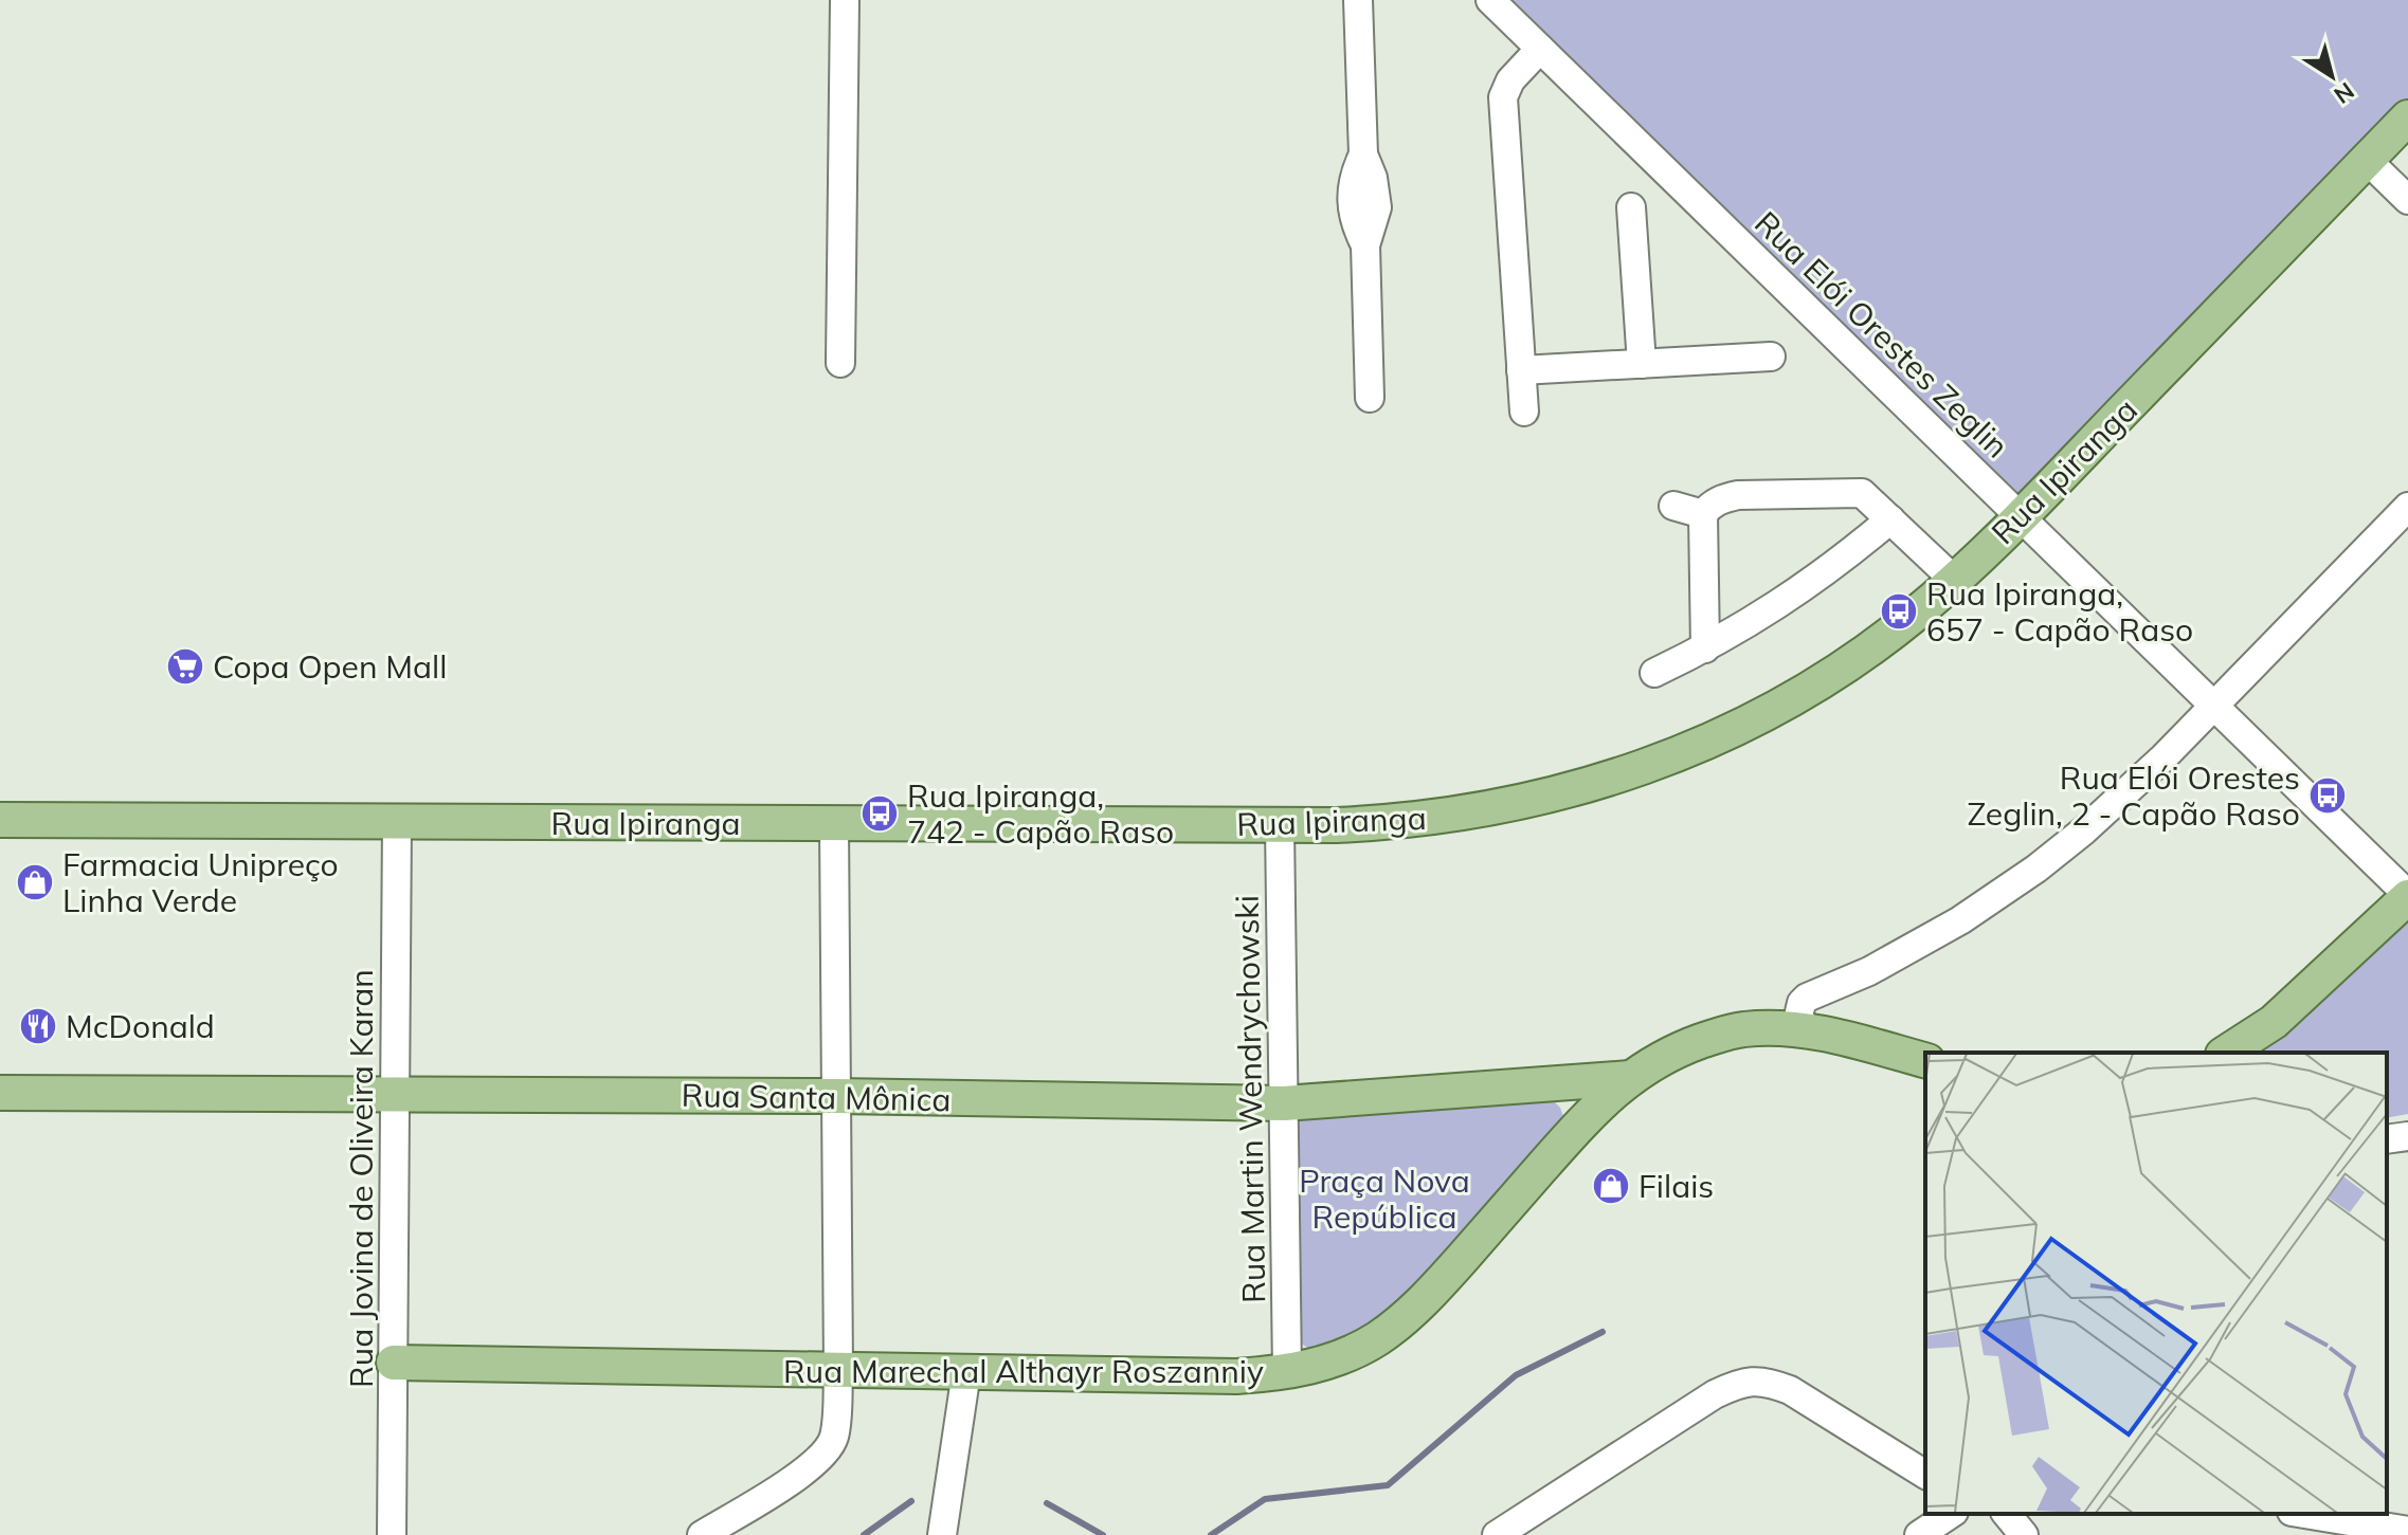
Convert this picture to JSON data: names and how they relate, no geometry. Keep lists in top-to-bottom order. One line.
{"streets":{"main road":["Rua Ipiranga","Rua Santa Mônica","Rua Marechal Althayr Roszanniy"],"street":["Rua Elói Orestes Zeglin","Rua Martin Wendrychowski","Rua Jovina de Oliveira Karan"]},"crossings":[["Rua Elói Orestes Zeglin","Rua Ipiranga"],["Rua Ipiranga","Rua Martin Wendrychowski"],["Rua Ipiranga","Rua Jovina de Oliveira Karan"],["Rua Santa Mônica","Rua Martin Wendrychowski"],["Rua Santa Mônica","Rua Jovina de Oliveira Karan"],["Rua Santa Mônica","Rua Marechal Althayr Roszanniy"],["Rua Martin Wendrychowski","Rua Marechal Althayr Roszanniy"],["Rua Jovina de Oliveira Karan","Rua Marechal Althayr Roszanniy"]],"parks":["Praça Nova República"],"places":{"bus stop":["Rua Ipiranga, 657 - Capão Raso","Rua Elói Orestes Zeglin, 2 - Capão Raso","Rua Ipiranga, 742 - Capão Raso"],"supermarket":["Copa Open Mall"],"shop":["Farmacia Unipreço Linha Verde","Filais"],"restaurant":["McDonald"]},"north":"bottom right"}
